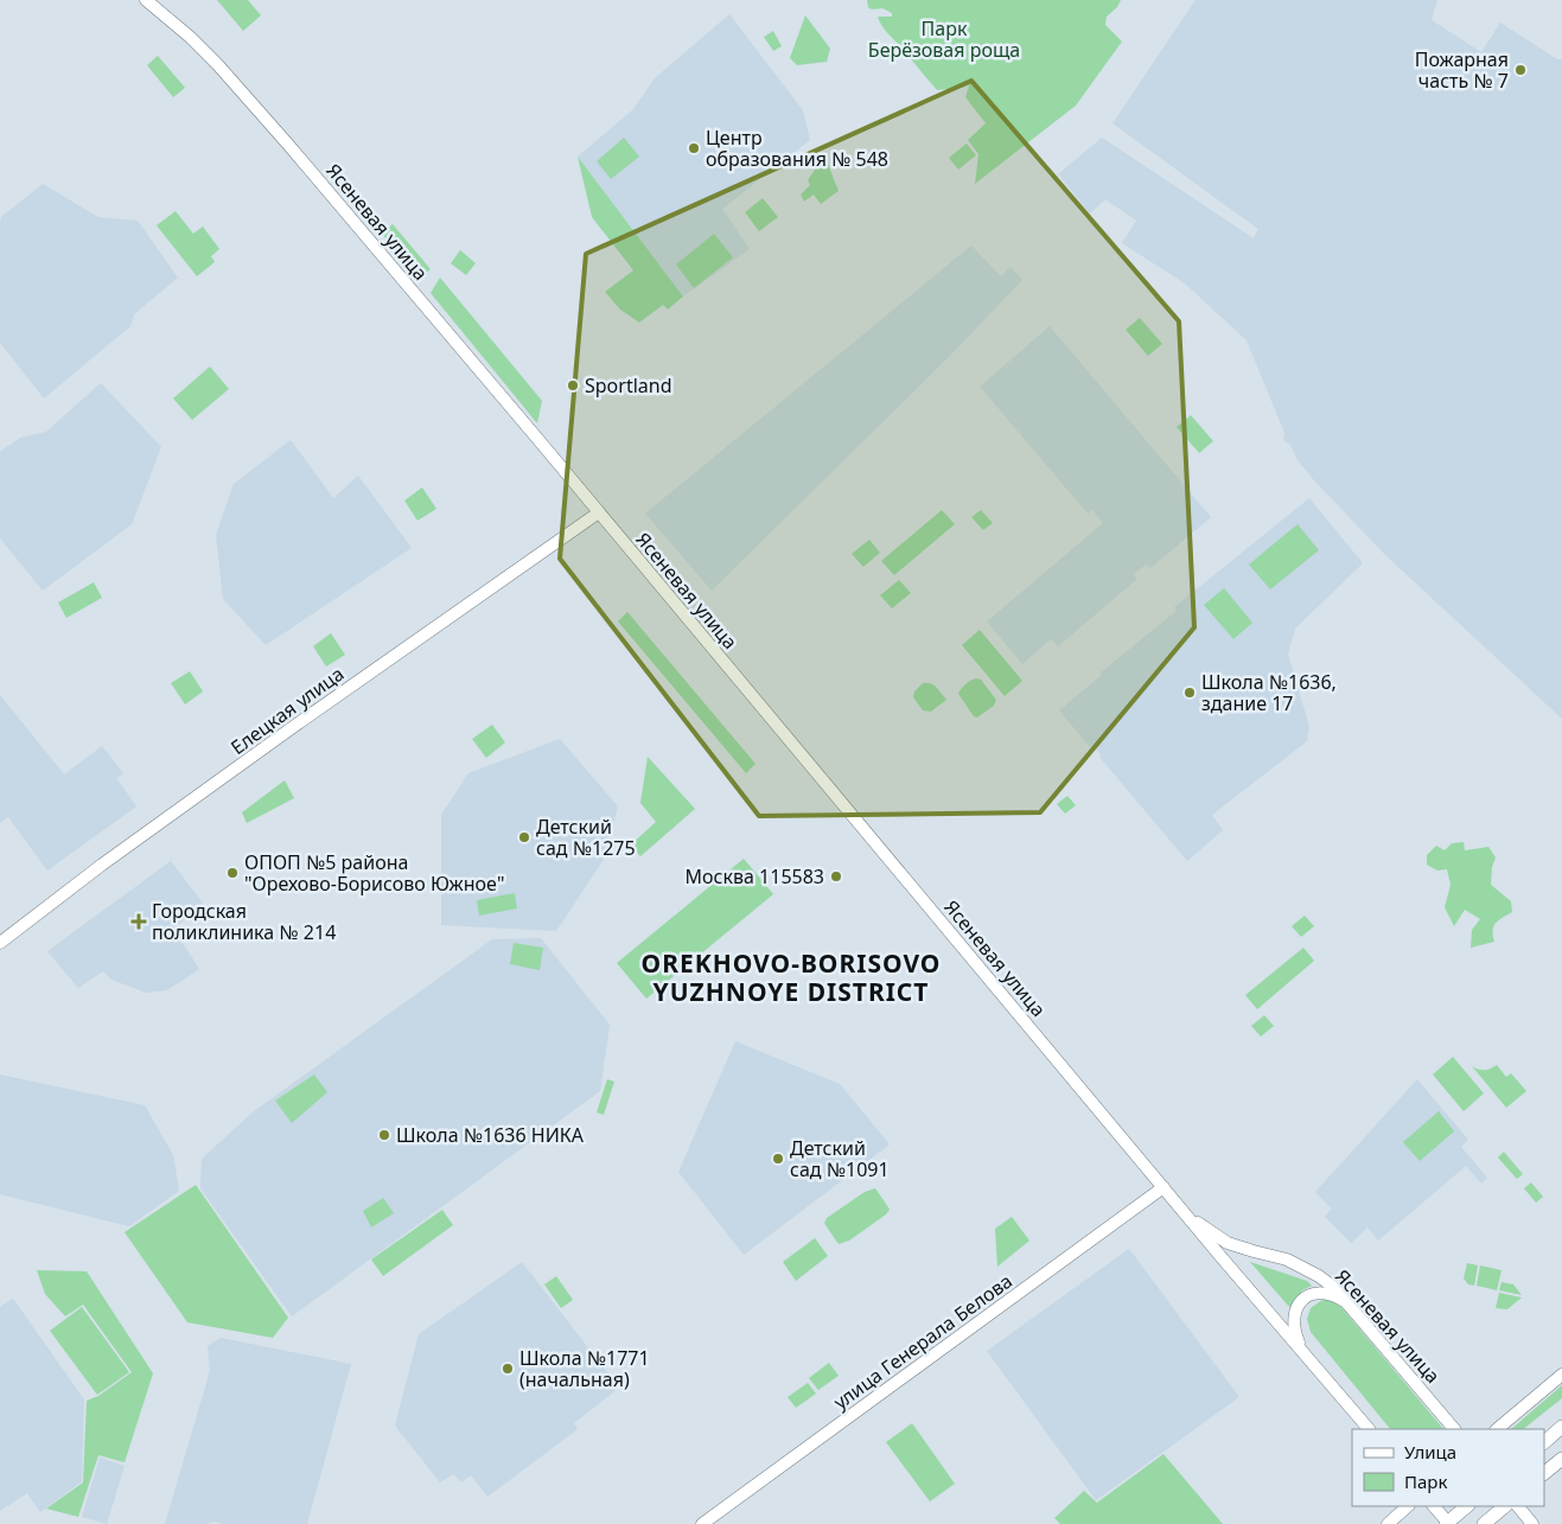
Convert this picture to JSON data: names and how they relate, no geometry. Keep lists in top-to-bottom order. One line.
{"streets":{"main road":["Ясеневая улица","Елецкая улица","улица Генерала Белова"]},"crossings":[["Ясеневая улица","Елецкая улица"],["Ясеневая улица","улица Генерала Белова"]],"districts":["OREKHOVO-BORISOVO YUZHNOYE DISTRICT"],"parks":["Парк Берёзовая роща"],"places":{"other":["Пожарная часть № 7","Центр образования № 548","Sportland","Школа №1636, здание 17","Детский сад №1275","ОПОП №5 района \"Орехово-Борисово Южное\"","Москва 115583","Школа №1636 НИКА","Детский сад №1091","Школа №1771 (начальная)"],"health":["Городская поликлиника № 214"]},"legend":["Улица","Парк"]}
